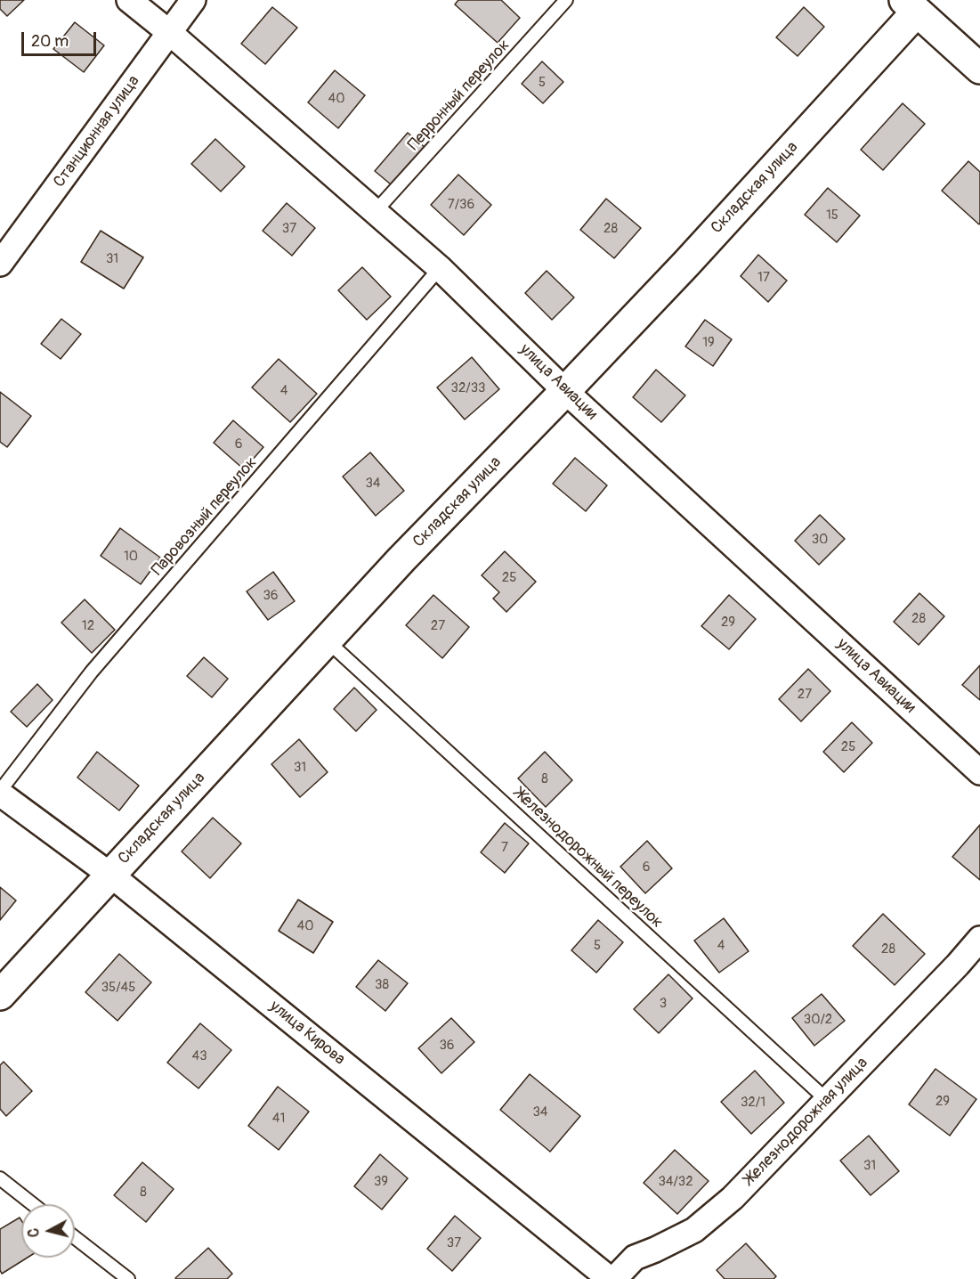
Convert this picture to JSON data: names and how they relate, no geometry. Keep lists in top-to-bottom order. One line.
{"streets":{"street":["Станционная улица","Складская улица","улица Авиации","улица Кирова","Железнодорожная улица"],"lane":["Перронный переулок","Паровозный переулок","Железнодорожный переулок"]},"crossings":[["Перронный переулок","улица Авиации"],["Станционная улица","улица Авиации"],["Складская улица","улица Авиации"],["Складская улица","Железнодорожный переулок"],["Складская улица","улица Кирова"],["улица Авиации","Паровозный переулок"],["Паровозный переулок","улица Кирова"],["Железнодорожный переулок","Железнодорожная улица"]],"house_numbers":["5","40","7/36","15","37","28","31","17","19","32/33","4","6","34","30","10","25","36","28","29","12","27","27","25","31","8","7","6","40","5","4","28","38","35/45","3","30/2","36","43","29","32/1","34","41","31","39","34/32","8","37"],"scale_bar":"20 m","north":"left"}
